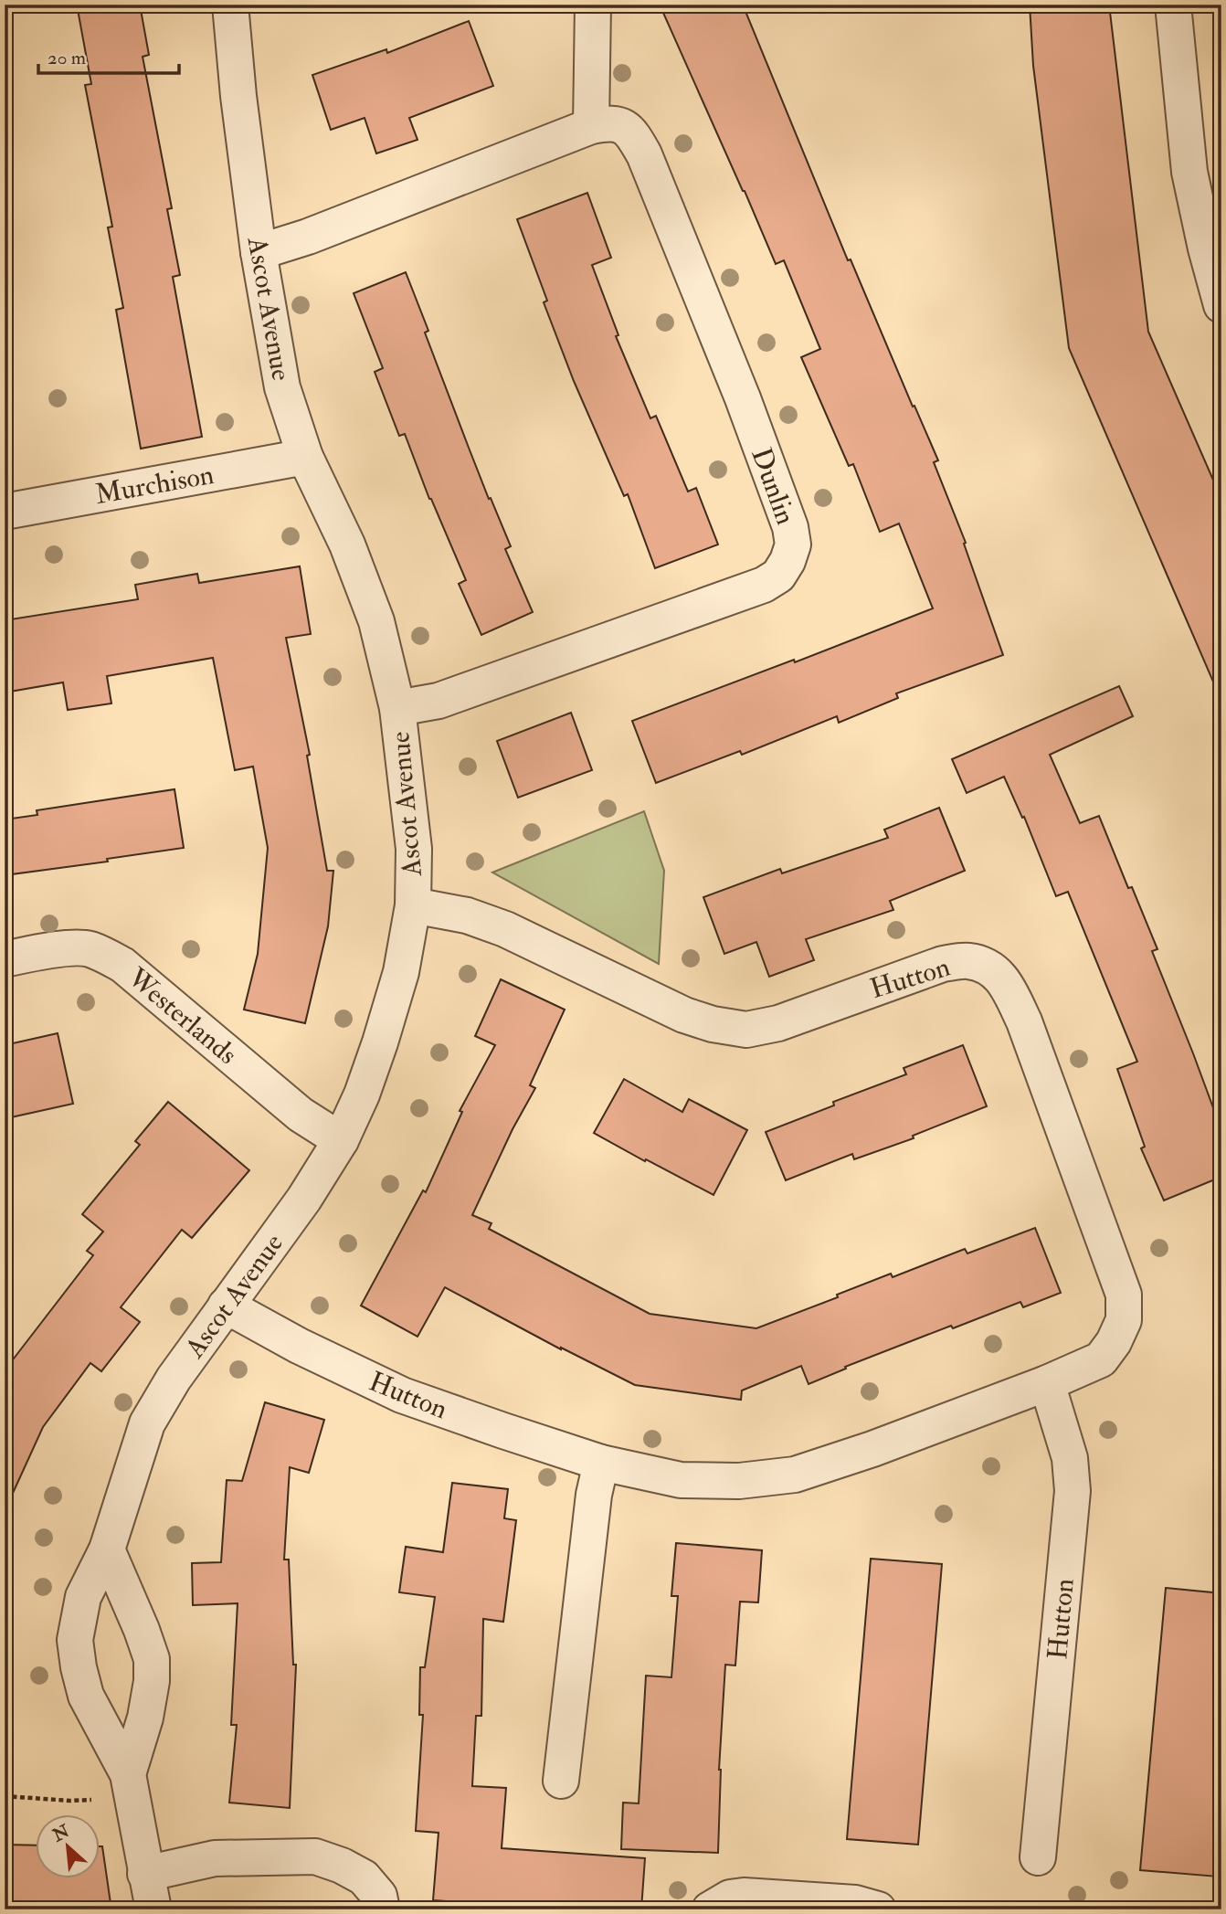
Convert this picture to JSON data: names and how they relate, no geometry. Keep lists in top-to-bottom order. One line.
{"streets":{"street":["Ascot Avenue","Murchison","Dunlin","Hutton","Westerlands"]},"crossings":[["Ascot Avenue","Murchison"],["Ascot Avenue","Dunlin"],["Ascot Avenue","Hutton"],["Ascot Avenue","Westerlands"]],"scale_bar":"20 m","north":"top left"}
